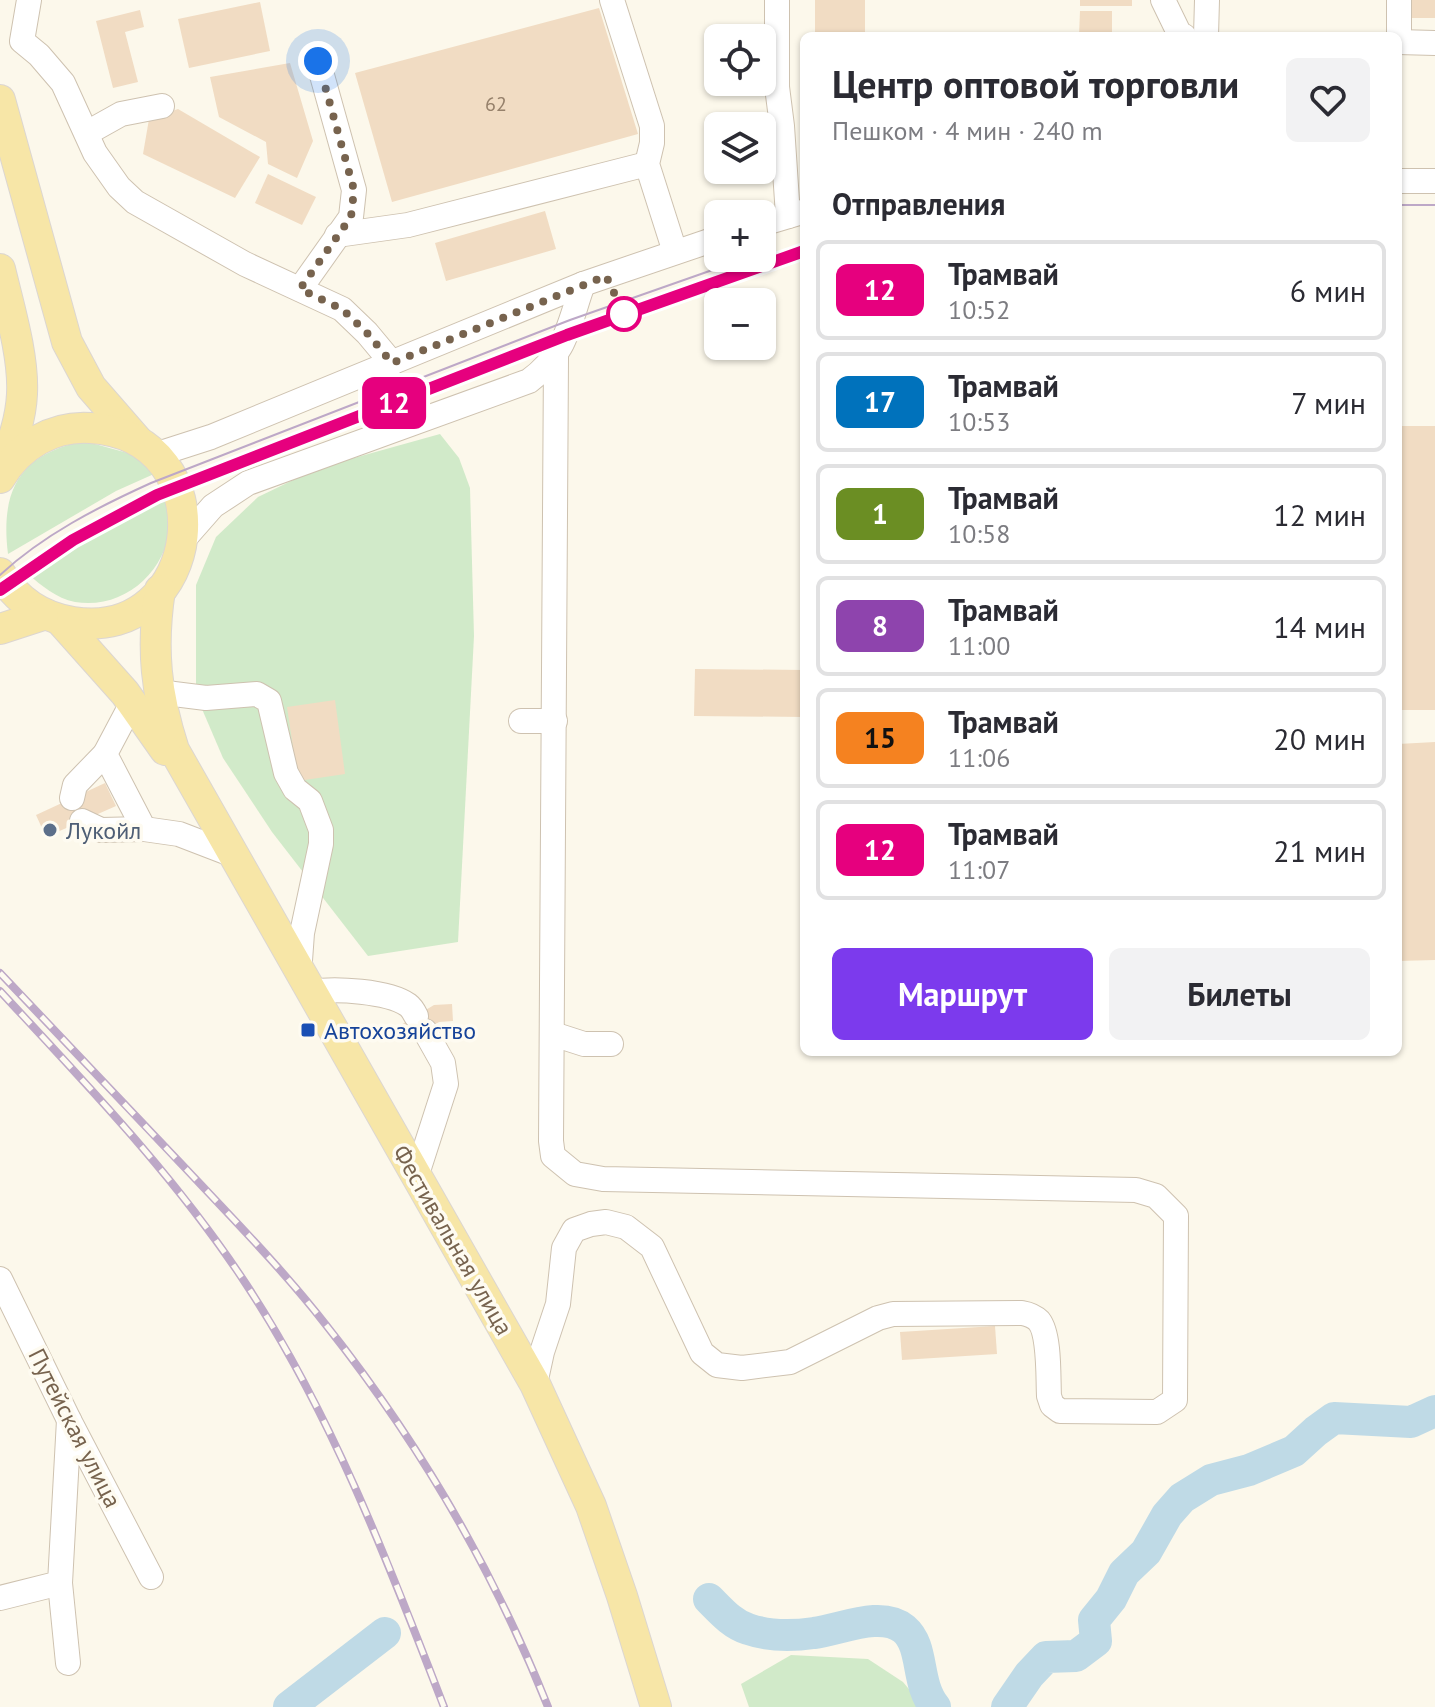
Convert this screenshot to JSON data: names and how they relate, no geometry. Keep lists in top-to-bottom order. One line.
{"streets":{"main road":["Фестивальная улица"],"street":["Путейская улица"]},"places":{"other":["Лукойл"],"transit":["Автохозяйство"]},"lines":["tram line 12"],"house_numbers":["62"],"page":{"on_map":"12","map_buttons":["+","−"],"heading":[["Центр оптовой торговли","Пешком · 4 мин · 240 m"],"Отправления"],"list":[{"mark":"12","name":"Трамвай","note":"10:52","value":"6 мин"},{"mark":"17","name":"Трамвай","note":"10:53","value":"7 мин"},{"mark":"1","name":"Трамвай","note":"10:58","value":"12 мин"},{"mark":"8","name":"Трамвай","note":"11:00","value":"14 мин"},{"mark":"15","name":"Трамвай","note":"11:06","value":"20 мин"},{"mark":"12","name":"Трамвай","note":"11:07","value":"21 мин"}],"buttons":["Маршрут","Билеты"]}}
